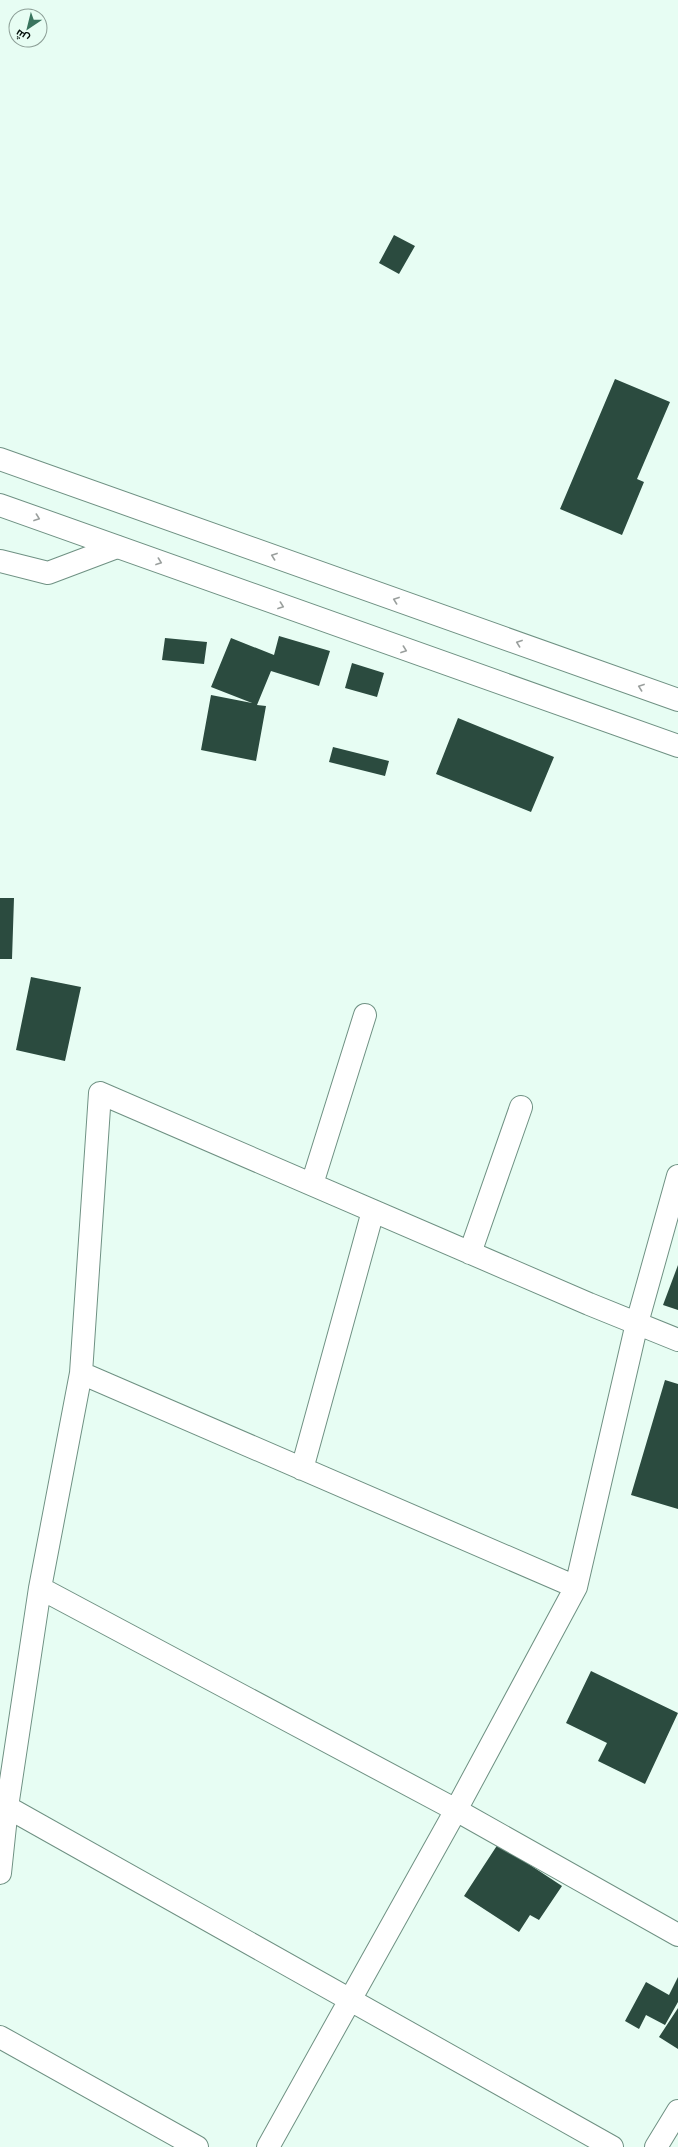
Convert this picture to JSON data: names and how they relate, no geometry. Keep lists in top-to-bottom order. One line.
{"north":"bottom left"}
